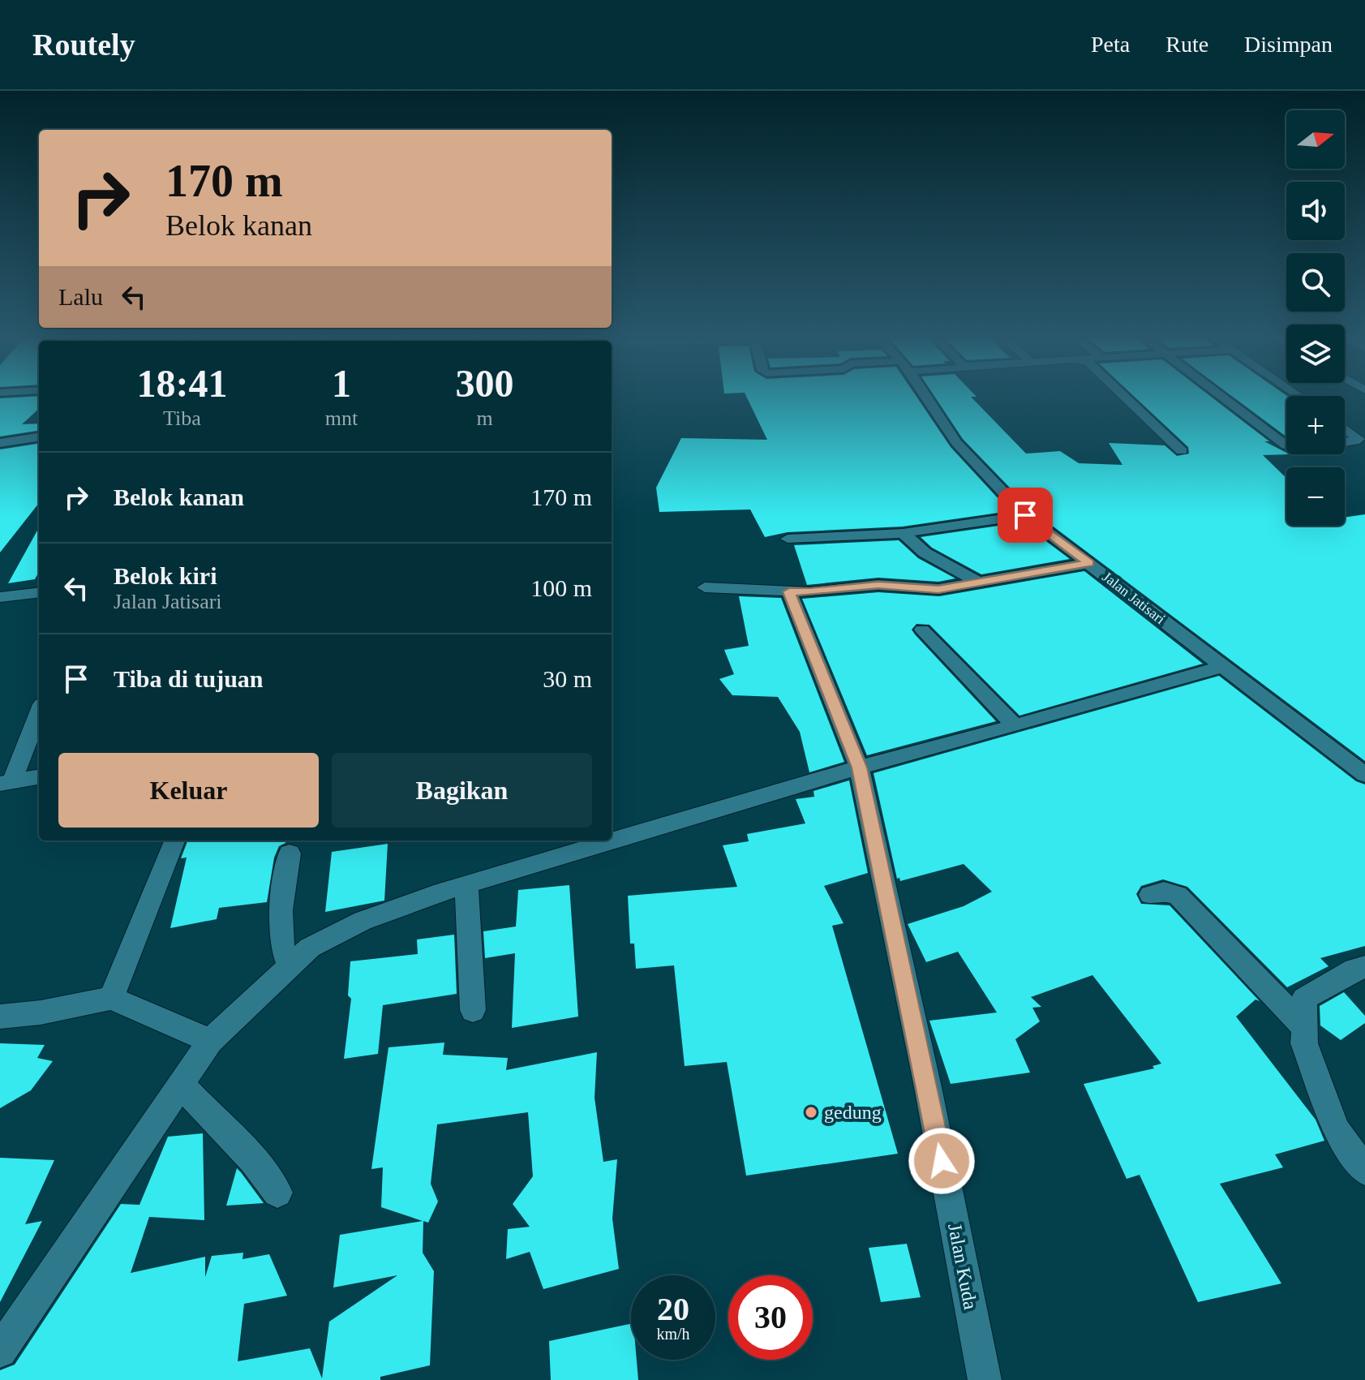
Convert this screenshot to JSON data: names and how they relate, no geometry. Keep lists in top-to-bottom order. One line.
{"streets":{"street":["Jalan Jatisari","Jalan Kuda"]},"places":["gedung"],"north":"right","page":{"header":"Routely","nav":["Peta","Rute","Disimpan"],"map_buttons":["+","−"],"turn":["170 m","Belok kanan"],"then":"Lalu","eta":["18:41","Tiba","1","mnt","300","m"],"list":[{"name":"Belok kanan","value":"170 m"},{"name":"Belok kiri","note":"Jalan Jatisari","value":"100 m"},{"name":"Tiba di tujuan","value":"30 m"}],"buttons":["Keluar","Bagikan"],"speed":"20 km/h","limit":"30"}}
